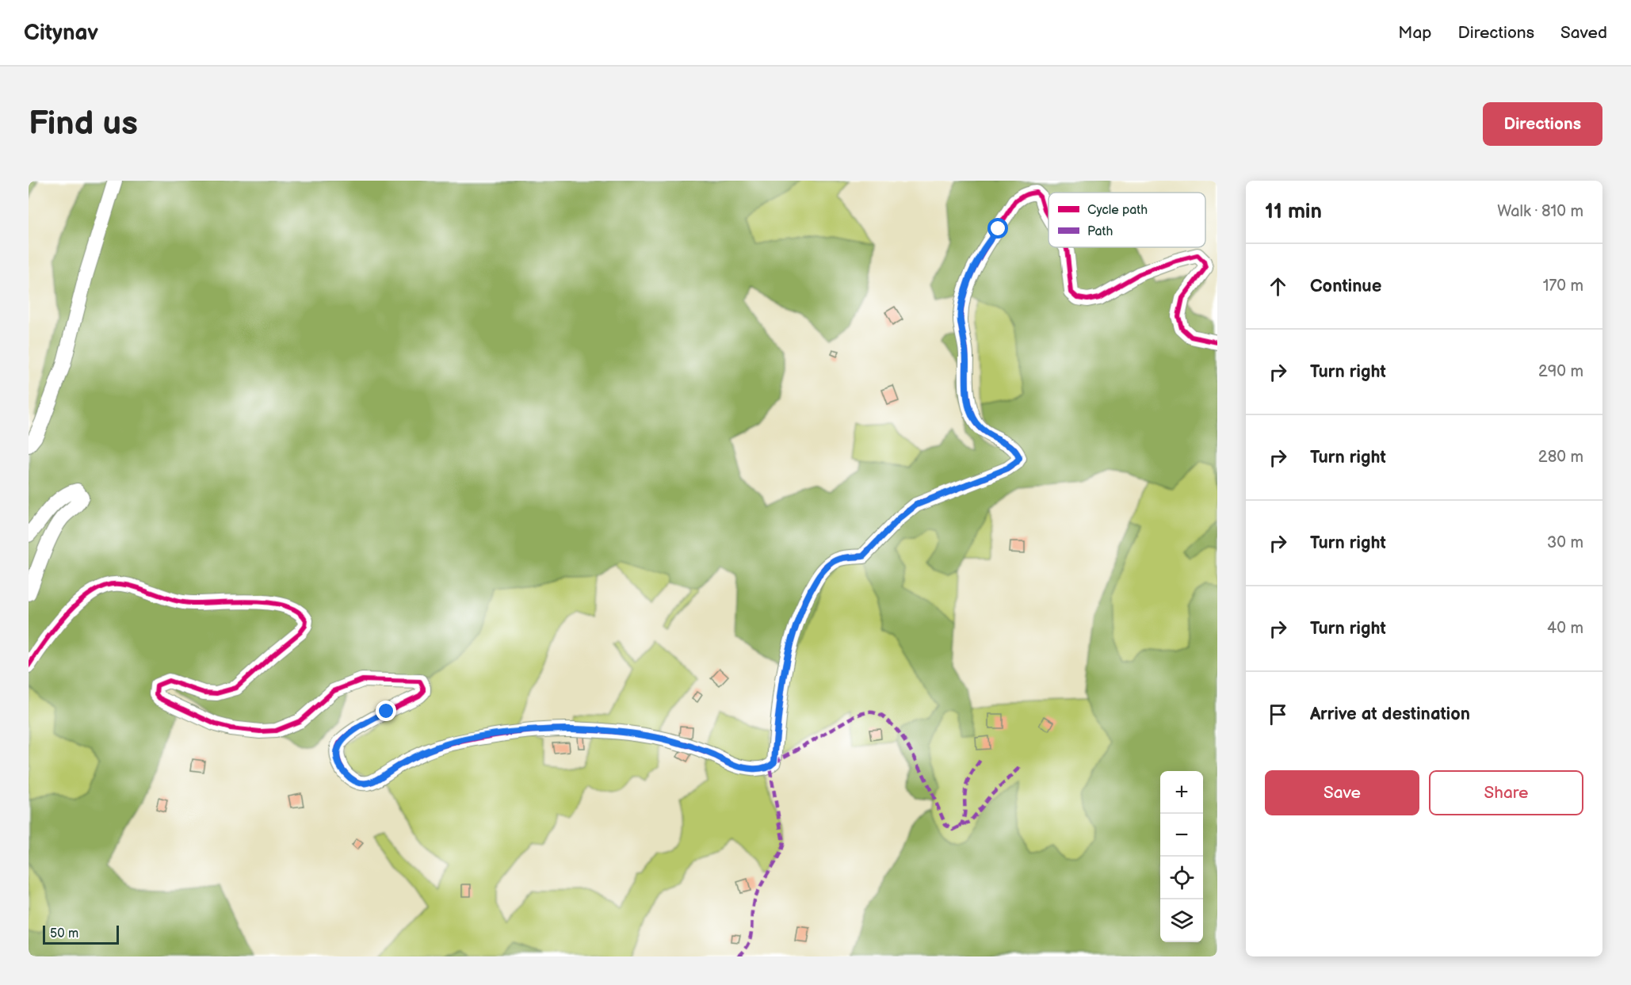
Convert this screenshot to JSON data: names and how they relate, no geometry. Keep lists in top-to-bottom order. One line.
{"legend":["Cycle path","Path"],"scale_bar":"50 m","page":{"header":"Citynav","nav":["Map","Directions","Saved"],"buttons":["Directions",["Save","Share"]],"title":"Find us","heading":["11 min","Walk · 810 m"],"list":[["Continue","170 m"],["Turn right","290 m"],["Turn right","280 m"],["Turn right","30 m"],["Turn right","40 m"],"Arrive at destination"],"map_buttons":["+","−"],"scale":"50 m"}}
